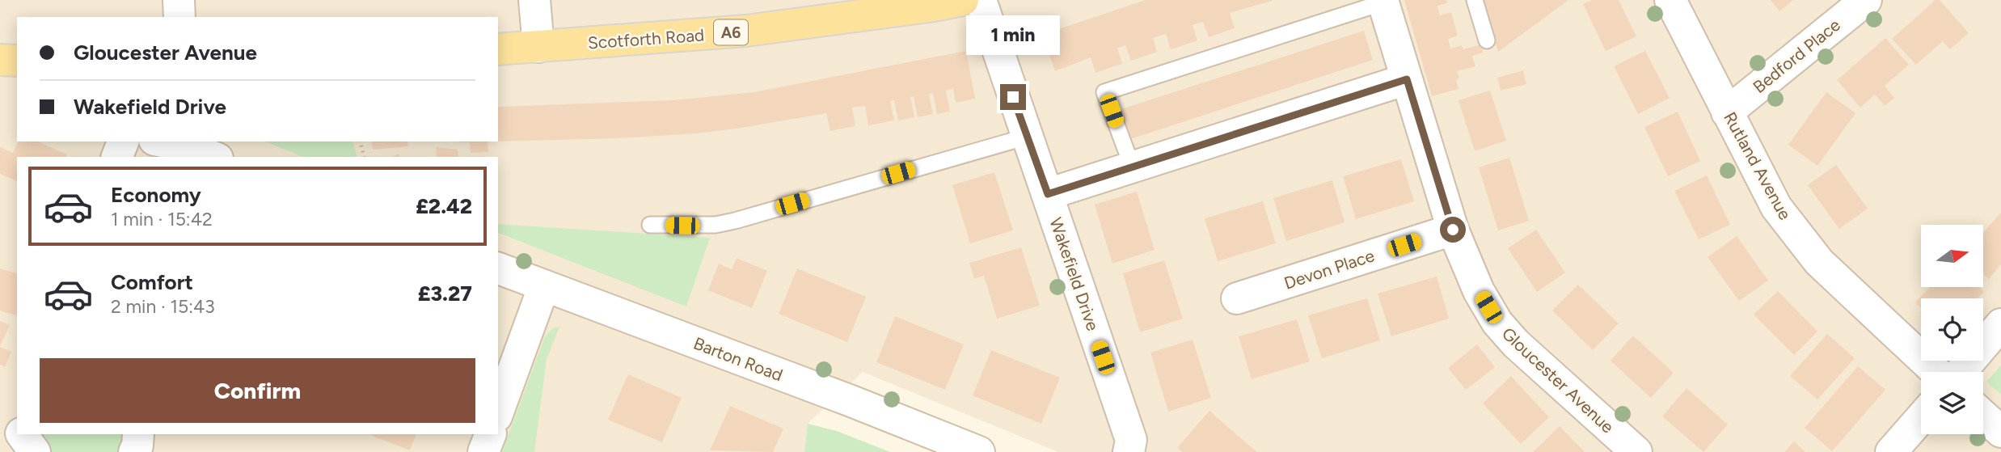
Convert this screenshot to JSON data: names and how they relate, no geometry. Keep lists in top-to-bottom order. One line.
{"streets":{"main road":["A6","Scotforth Road"],"street":["Bedford Place","Rutland Avenue","Devon Place","Wakefield Drive","Barton Road","Gloucester Avenue"]},"crossings":[["Bedford Place","Rutland Avenue"],["Devon Place","Gloucester Avenue"]],"north":"right","page":{"bubble":"1 min","banner":["Gloucester Avenue","Wakefield Drive"],"list":[{"name":"Economy","note":"1 min · 15:42","value":"£2.42"},{"name":"Comfort","note":"2 min · 15:43","value":"£3.27"}],"buttons":"Confirm"}}
